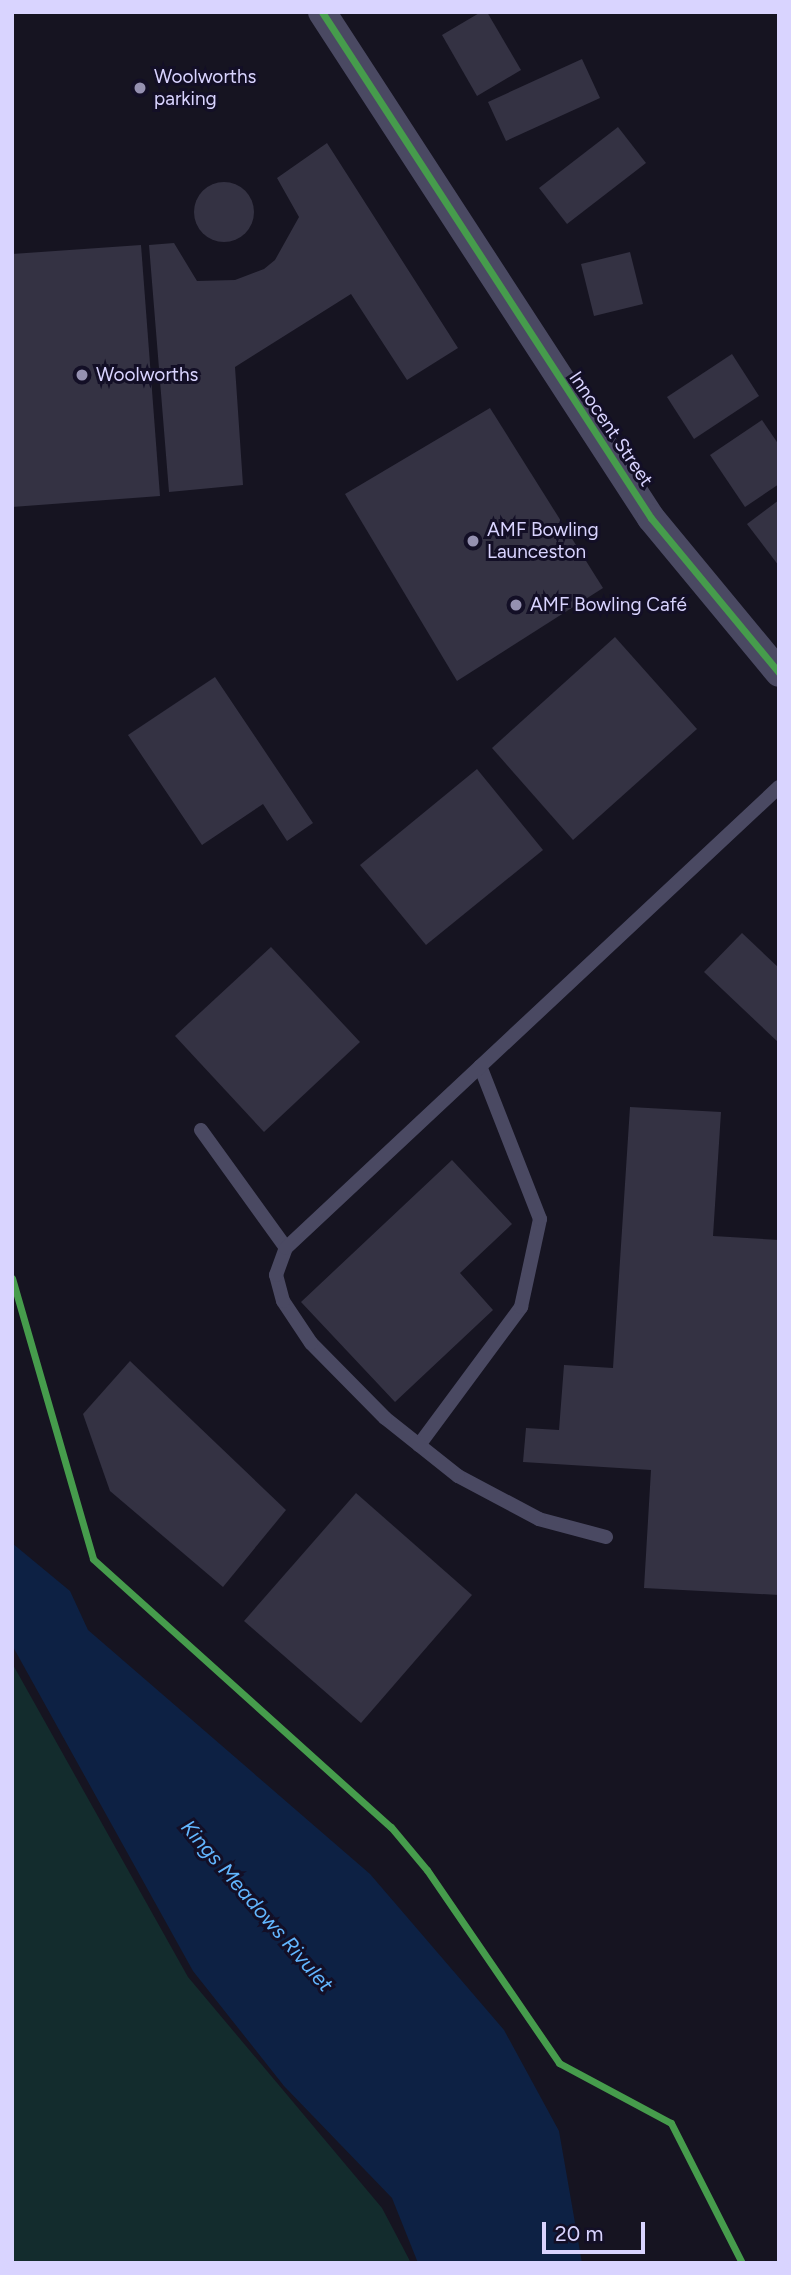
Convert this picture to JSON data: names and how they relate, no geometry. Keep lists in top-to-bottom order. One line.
{"streets":{"street":["Innocent Street"]},"water":["Kings Meadows Rivulet"],"places":["Woolworths parking","Woolworths","AMF Bowling Launceston","AMF Bowling Café"],"scale_bar":"20 m"}
